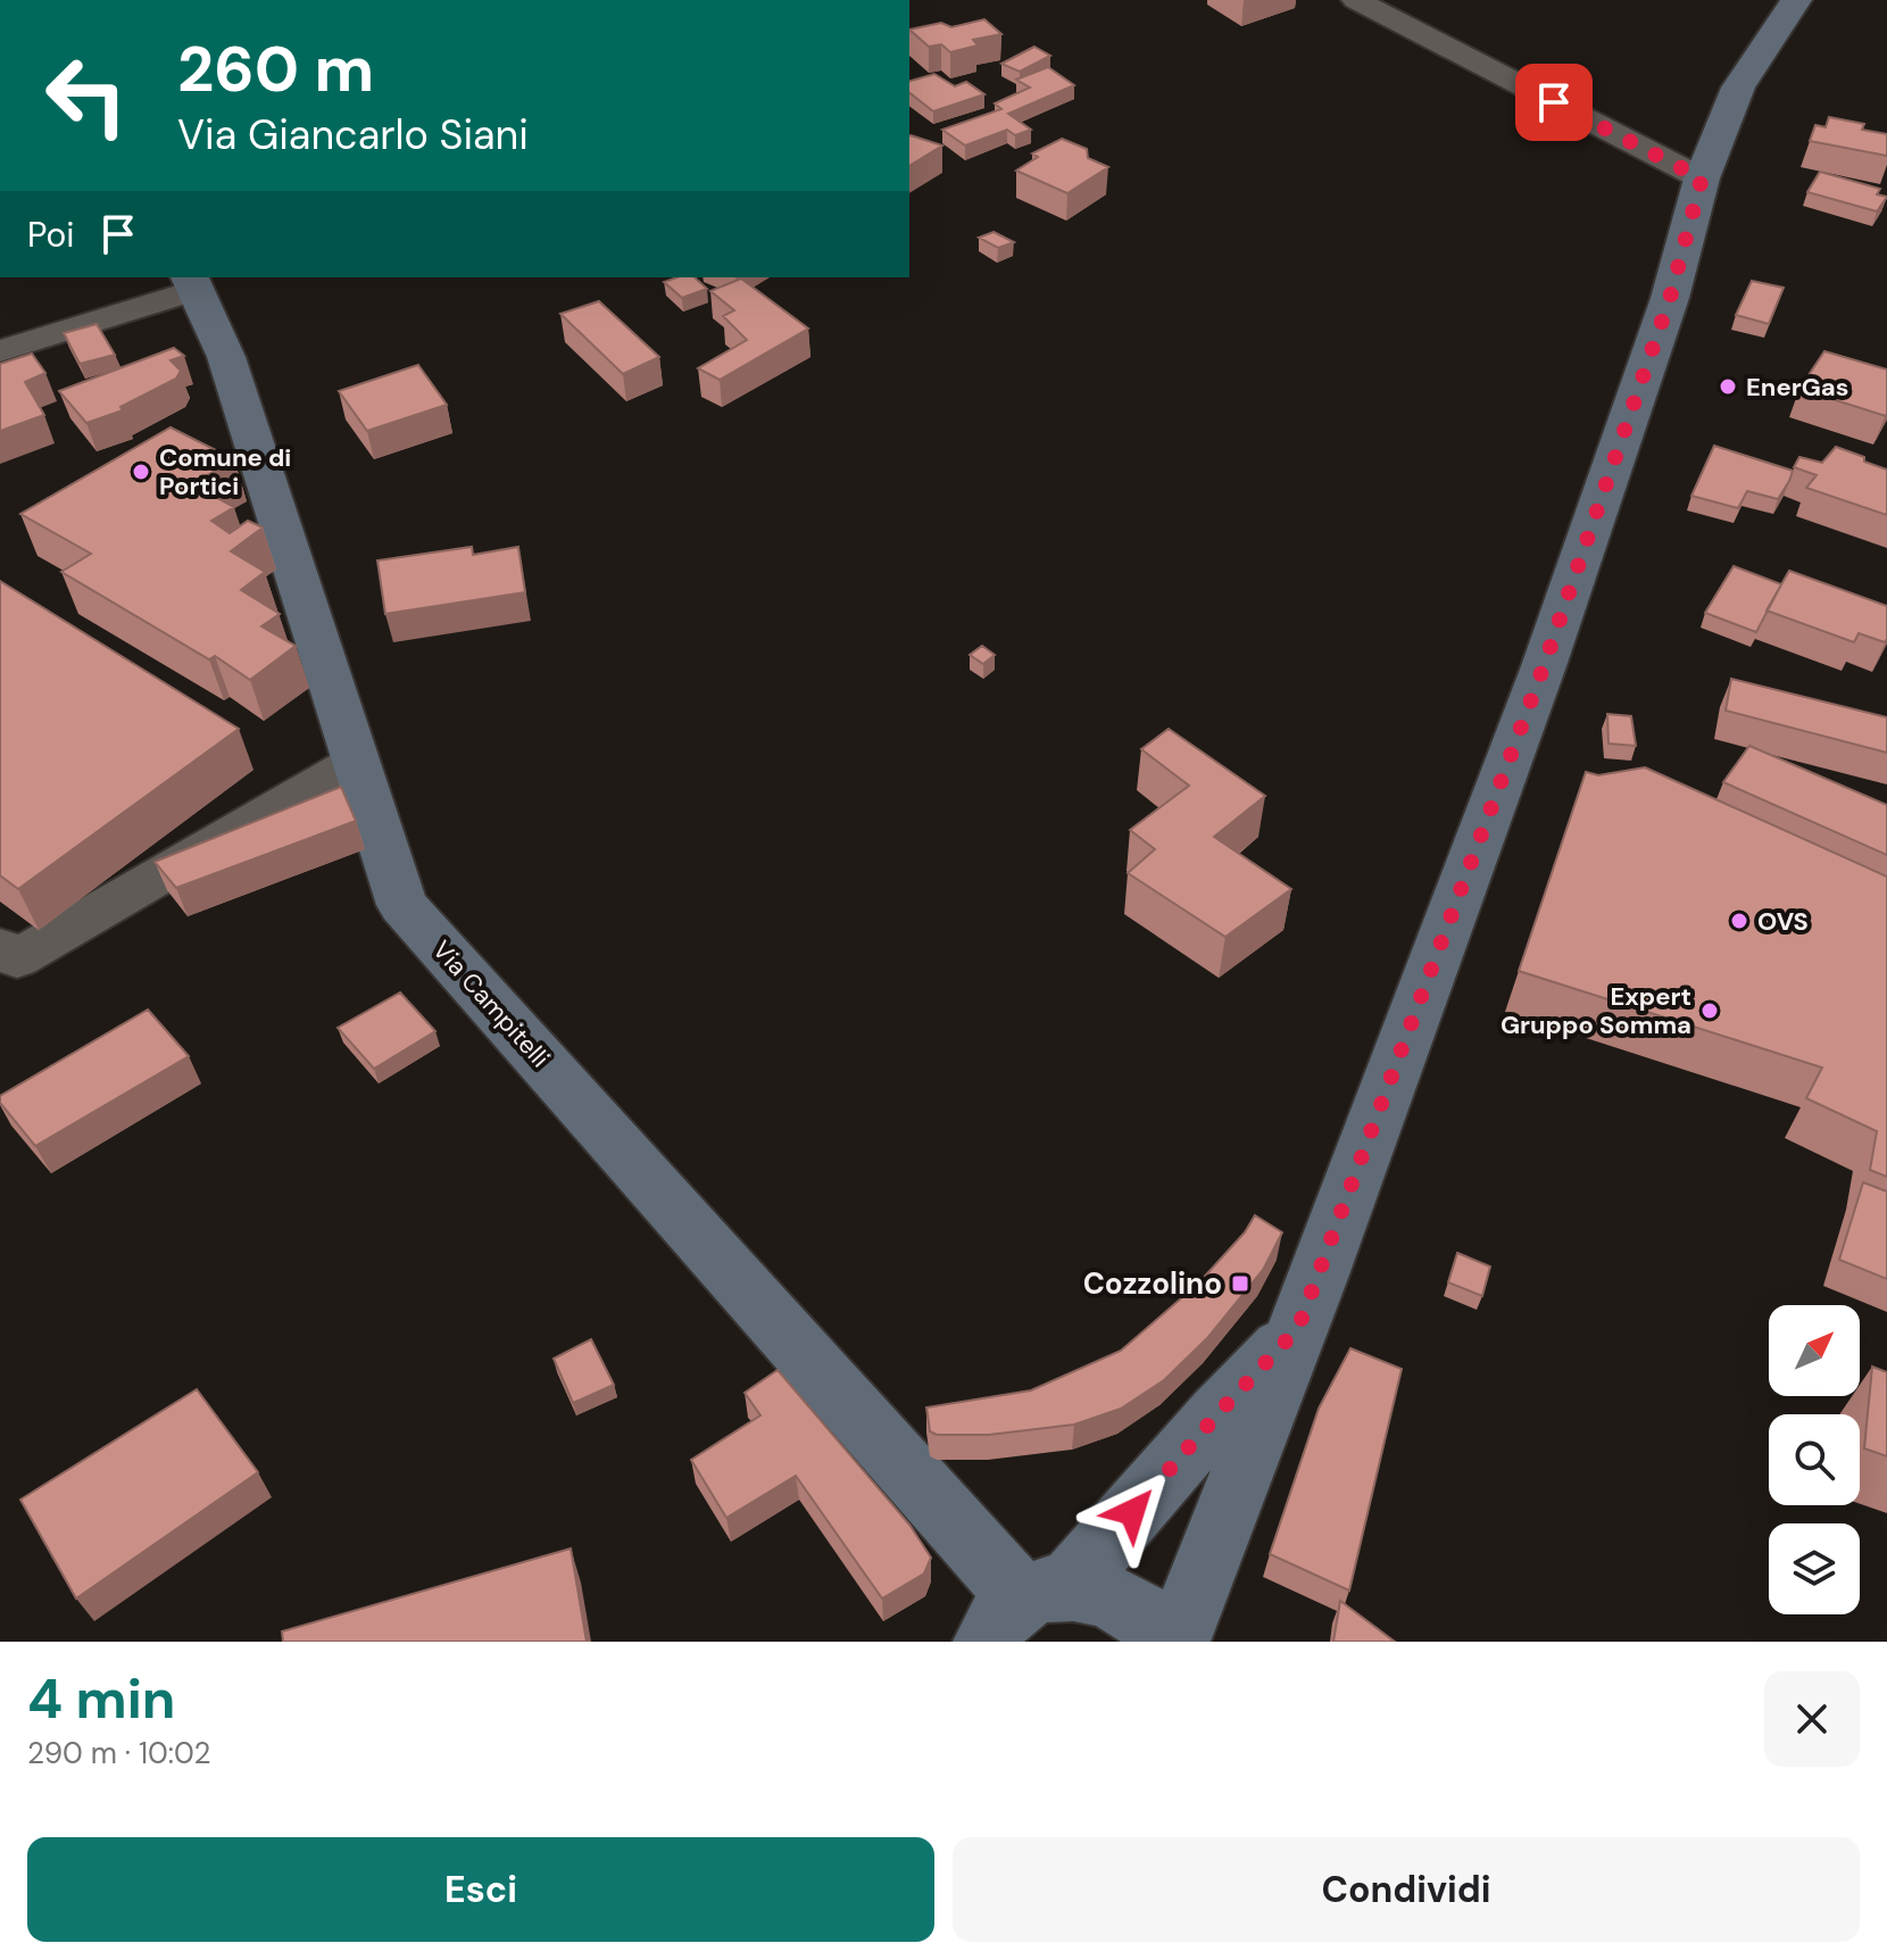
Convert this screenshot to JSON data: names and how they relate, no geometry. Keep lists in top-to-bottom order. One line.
{"streets":{"street":["Via Campitelli"]},"places":{"other":["EnerGas","Comune di Portici","OVS","Expert Gruppo Somma"],"transit":["Cozzolino"]},"north":"top right","page":{"turn":["260 m","Via Giancarlo Siani"],"then":"Poi","heading":["4 min","290 m · 10:02"],"buttons":["Esci","Condividi"]}}
